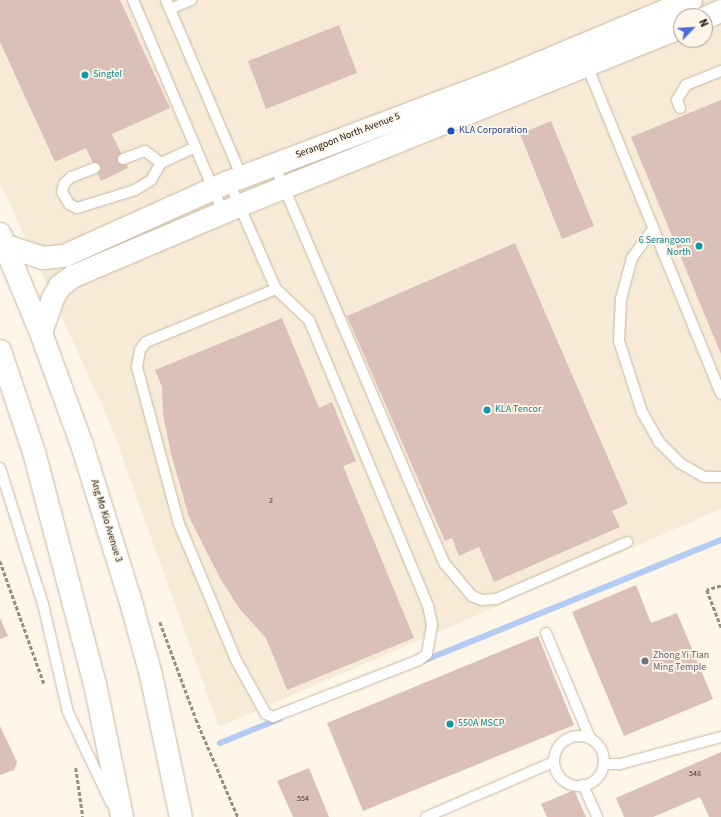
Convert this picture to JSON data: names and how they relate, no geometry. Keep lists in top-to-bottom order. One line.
{"streets":{"main road":["Serangoon North Avenue 5","Ang Mo Kio Avenue 3"]},"crossings":[["Serangoon North Avenue 5","Ang Mo Kio Avenue 3"]],"places":["Singtel","KLA Corporation","6 Serangoon North","KLA Tencor","Zhong Yi Tian Ming Temple","550A MSCP"],"house_numbers":["2","548","554"],"north":"top right"}
